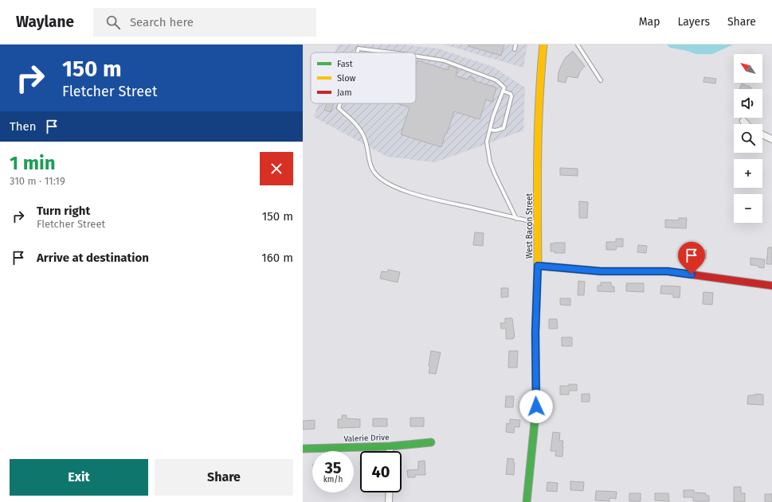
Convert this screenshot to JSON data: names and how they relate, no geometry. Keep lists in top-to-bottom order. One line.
{"streets":{"street":["West Bacon Street","Valerie Drive"]},"legend":["Fast","Slow","Jam"],"north":"top left","page":{"header":"Waylane","search":"Search here","nav":["Map","Layers","Share"],"turn":["150 m","Fletcher Street"],"map_buttons":["+","−"],"then":"Then","heading":["1 min","310 m · 11:19"],"list":[{"name":"Turn right","note":"Fletcher Street","value":"150 m"},{"name":"Arrive at destination","value":"160 m"}],"speed":"35 km/h","limit":"40","buttons":["Exit","Share"]}}
